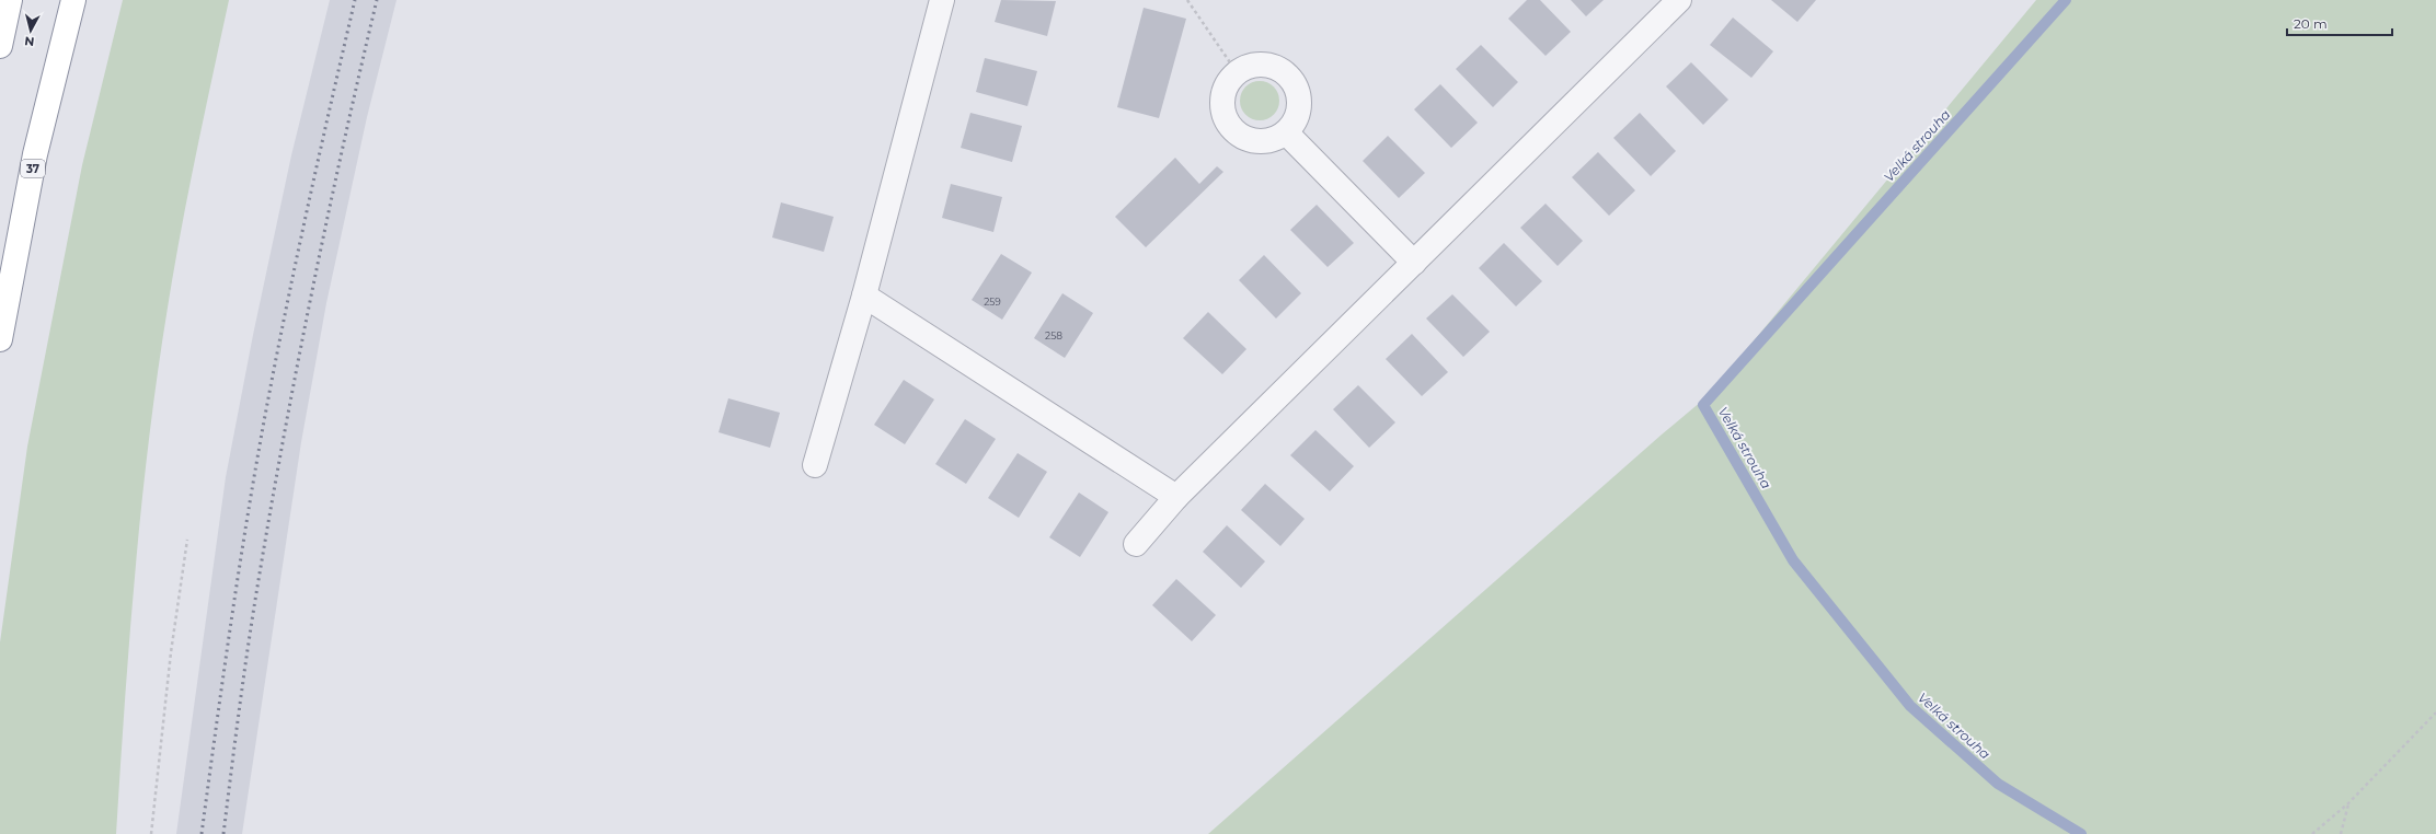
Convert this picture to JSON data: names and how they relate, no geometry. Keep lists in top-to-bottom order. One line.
{"streets":{"highway":["37"]},"water":["Velká strouha"],"house_numbers":["259","258"],"scale_bar":"20 m","north":"bottom"}
